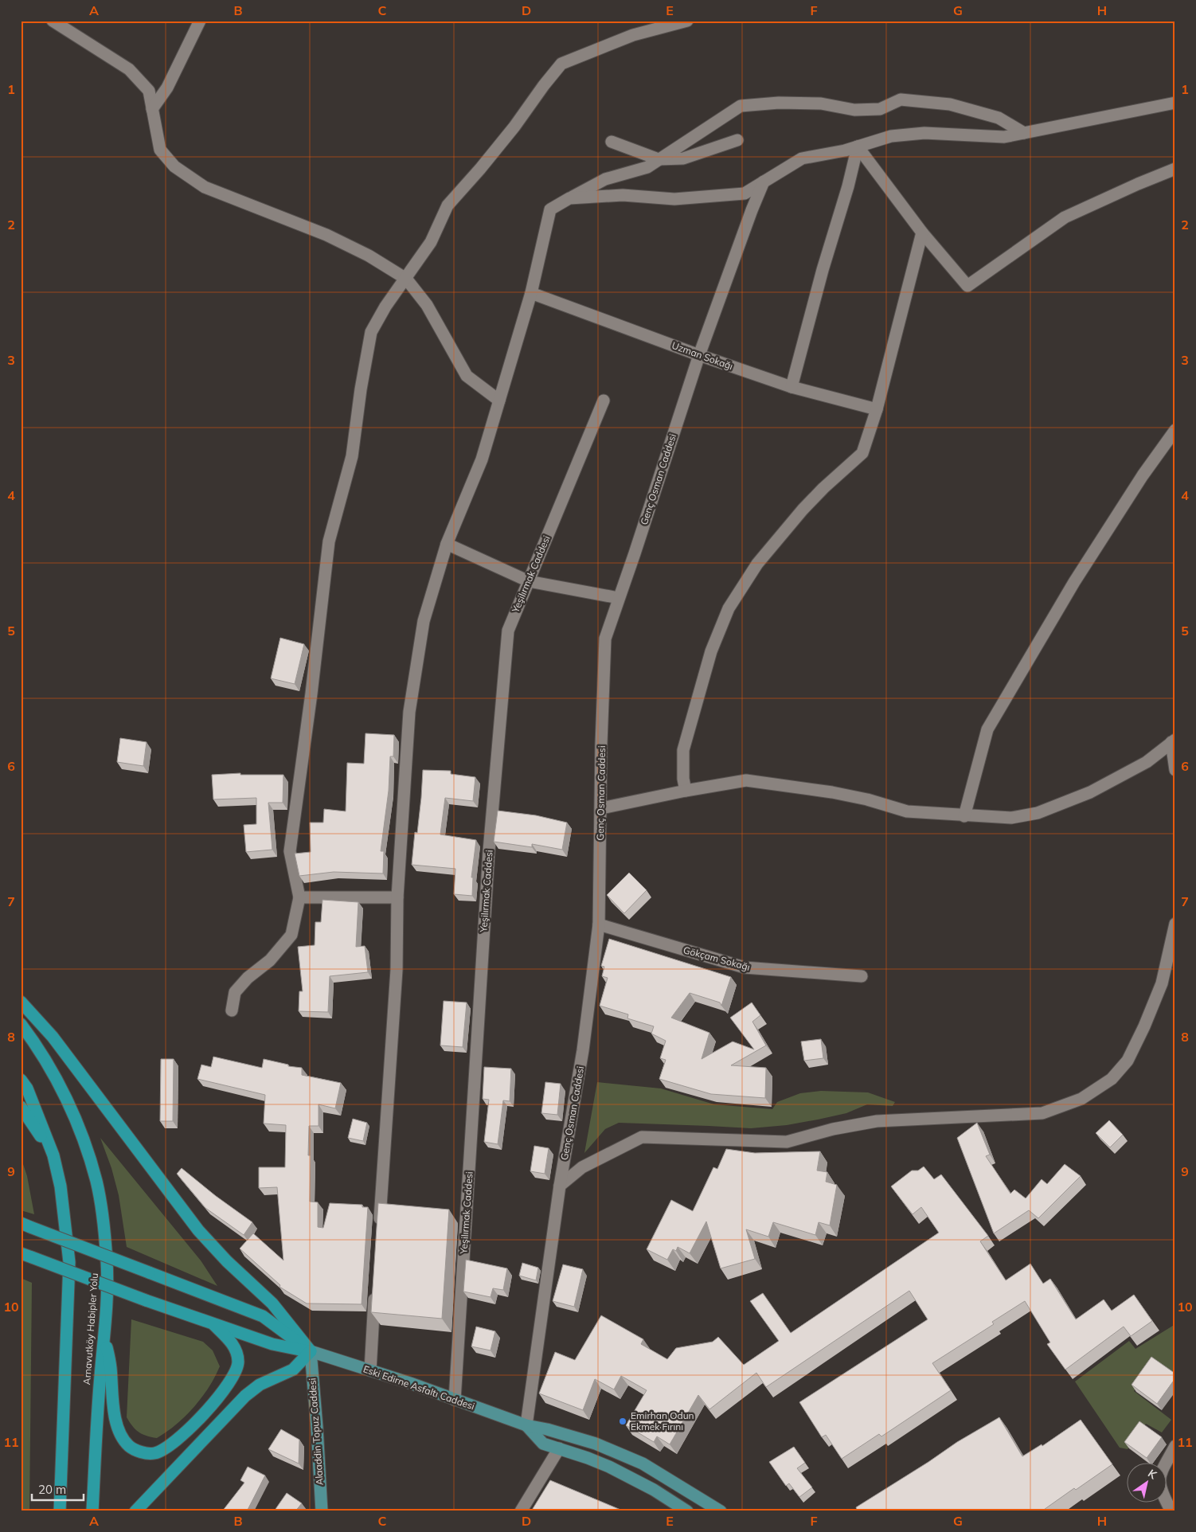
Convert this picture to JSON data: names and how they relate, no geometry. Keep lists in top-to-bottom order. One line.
{"streets":{"highway":["Arnavutköy Habipler Yolu"],"main road":["Eski Edirne Asfaltı Caddesi","Alaaddin Topuz Caddesi"],"street":["Uzman Sokağı","Genç Osman Caddesi","Yeşilırmak Caddesi","Gökçam Sokağı"]},"crossings":[["Uzman Sokağı","Genç Osman Caddesi"],["Genç Osman Caddesi","Gökçam Sokağı"],["Genç Osman Caddesi","Eski Edirne Asfaltı Caddesi"],["Yeşilırmak Caddesi","Eski Edirne Asfaltı Caddesi"],["Eski Edirne Asfaltı Caddesi","Alaaddin Topuz Caddesi"]],"places":["Emirhan Odun Ekmek Fırını"],"scale_bar":"20 m","north":"top right","grid":{"columns":["A","B","C","D","E","F","G","H"],"rows":["1","2","3","4","5","6","7","8","9","10","11"]}}
